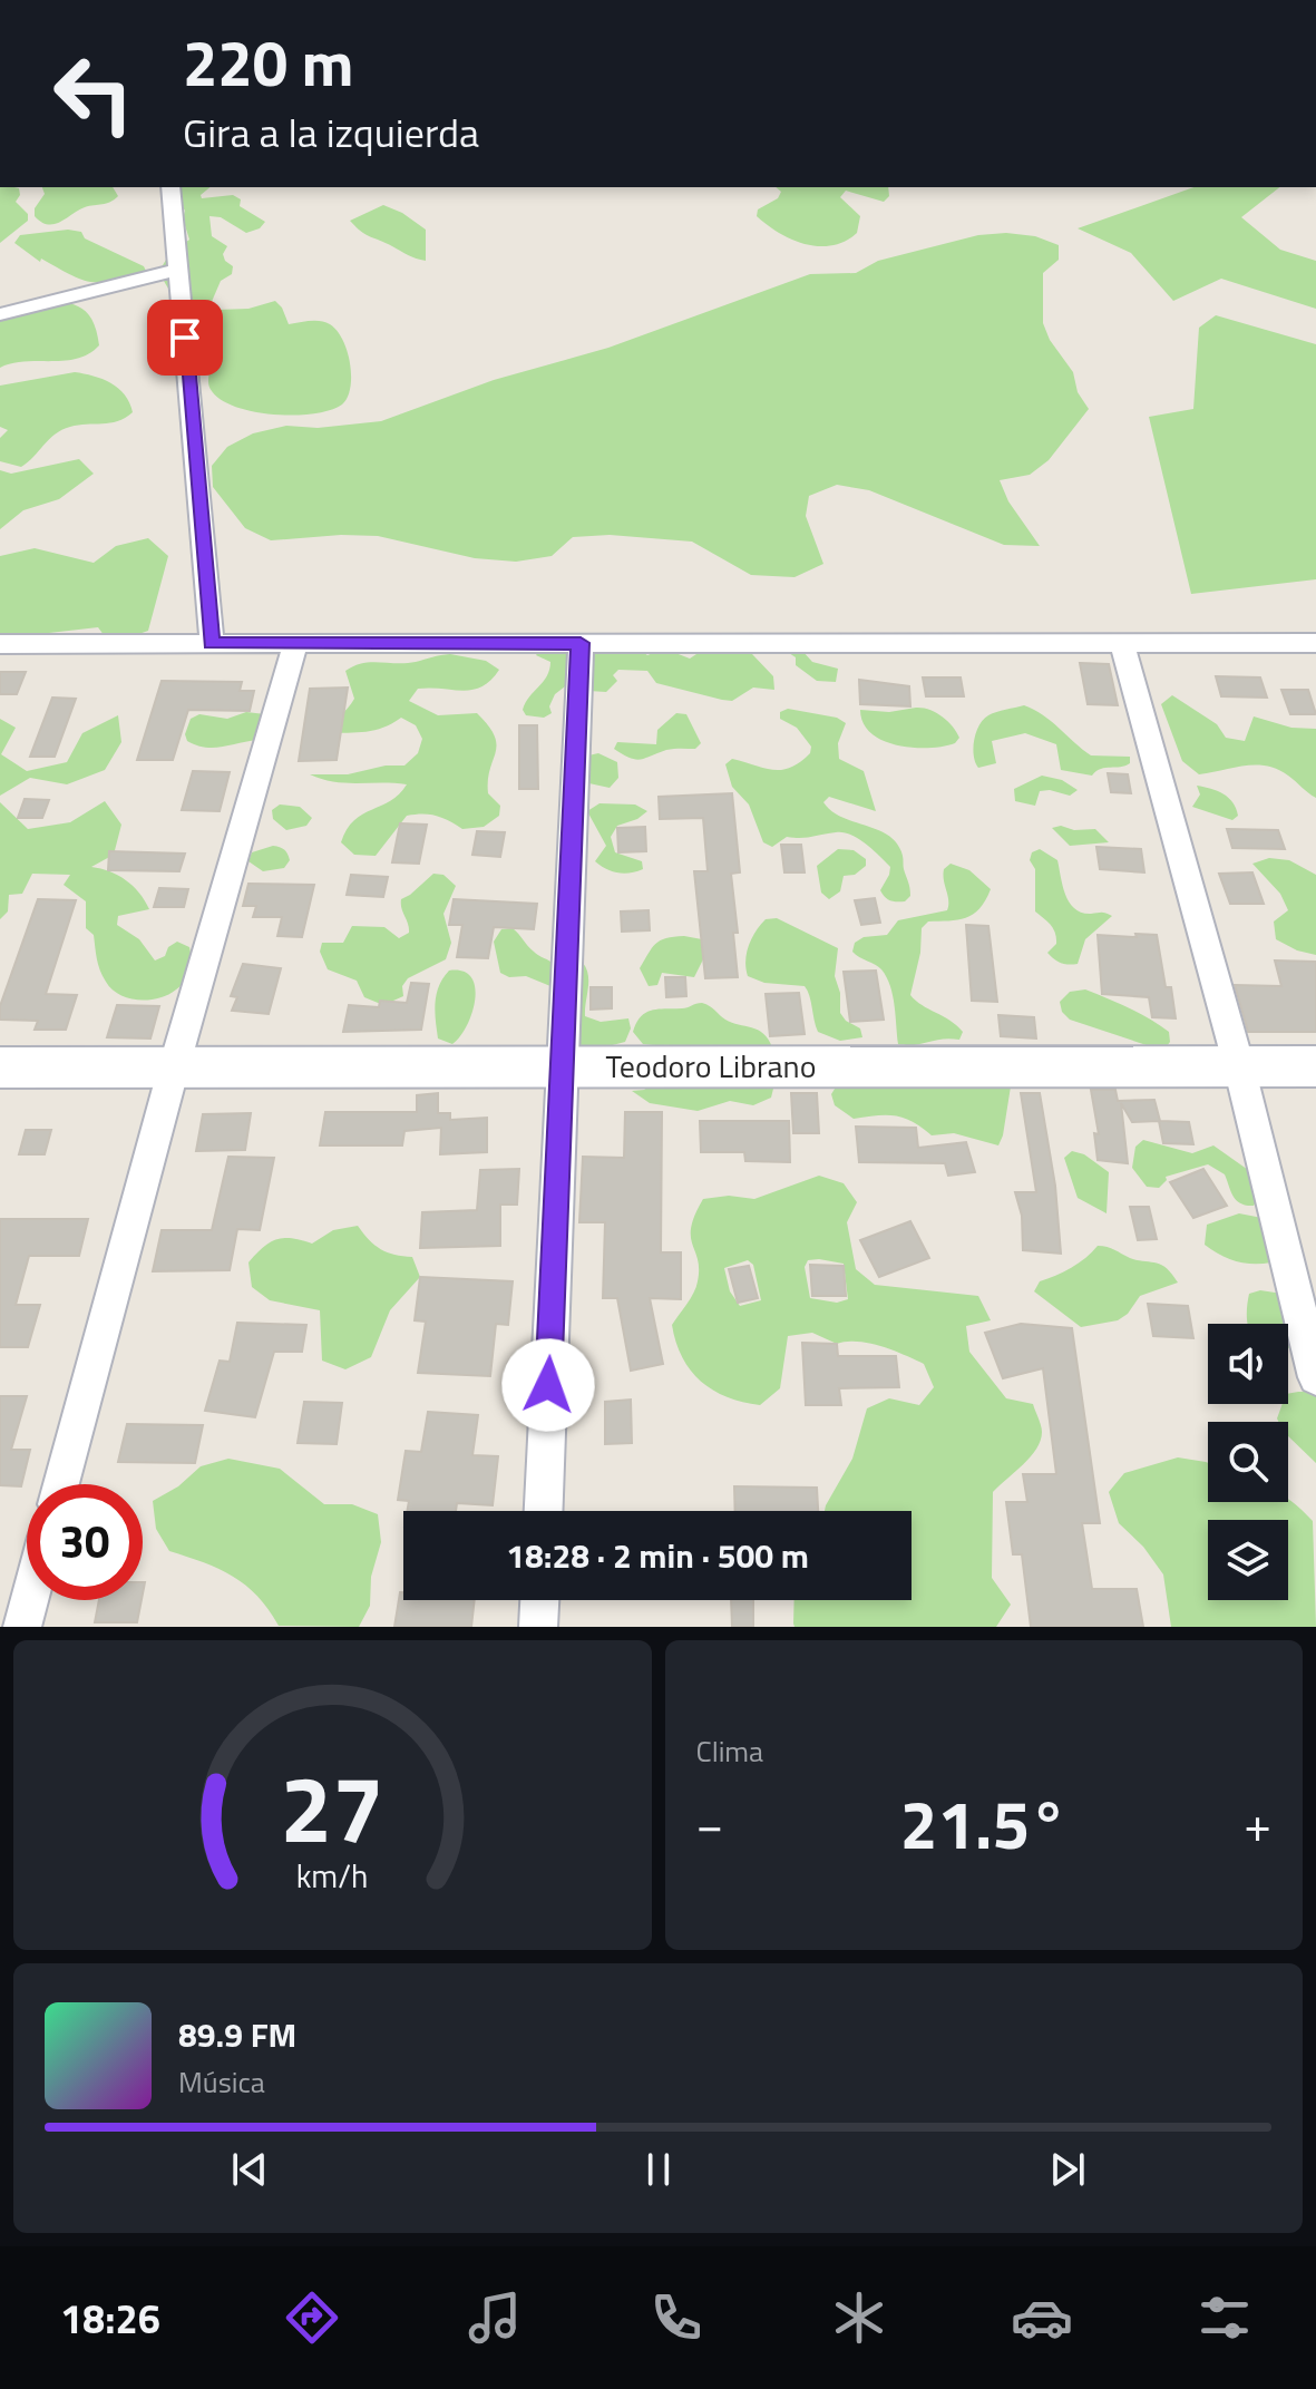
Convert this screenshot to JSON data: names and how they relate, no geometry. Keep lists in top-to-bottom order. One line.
{"streets":{"main road":["Teodoro Librano"]},"page":{"turn":["220 m","Gira a la izquierda"],"limit":"30","trip":"18:28 · 2 min · 500 m","tile":"Clima","heat":["−","21.5°","+"],"song":["89.9 FM","Música"],"tabs":"18:26","gauge":["27","km/h"]}}
